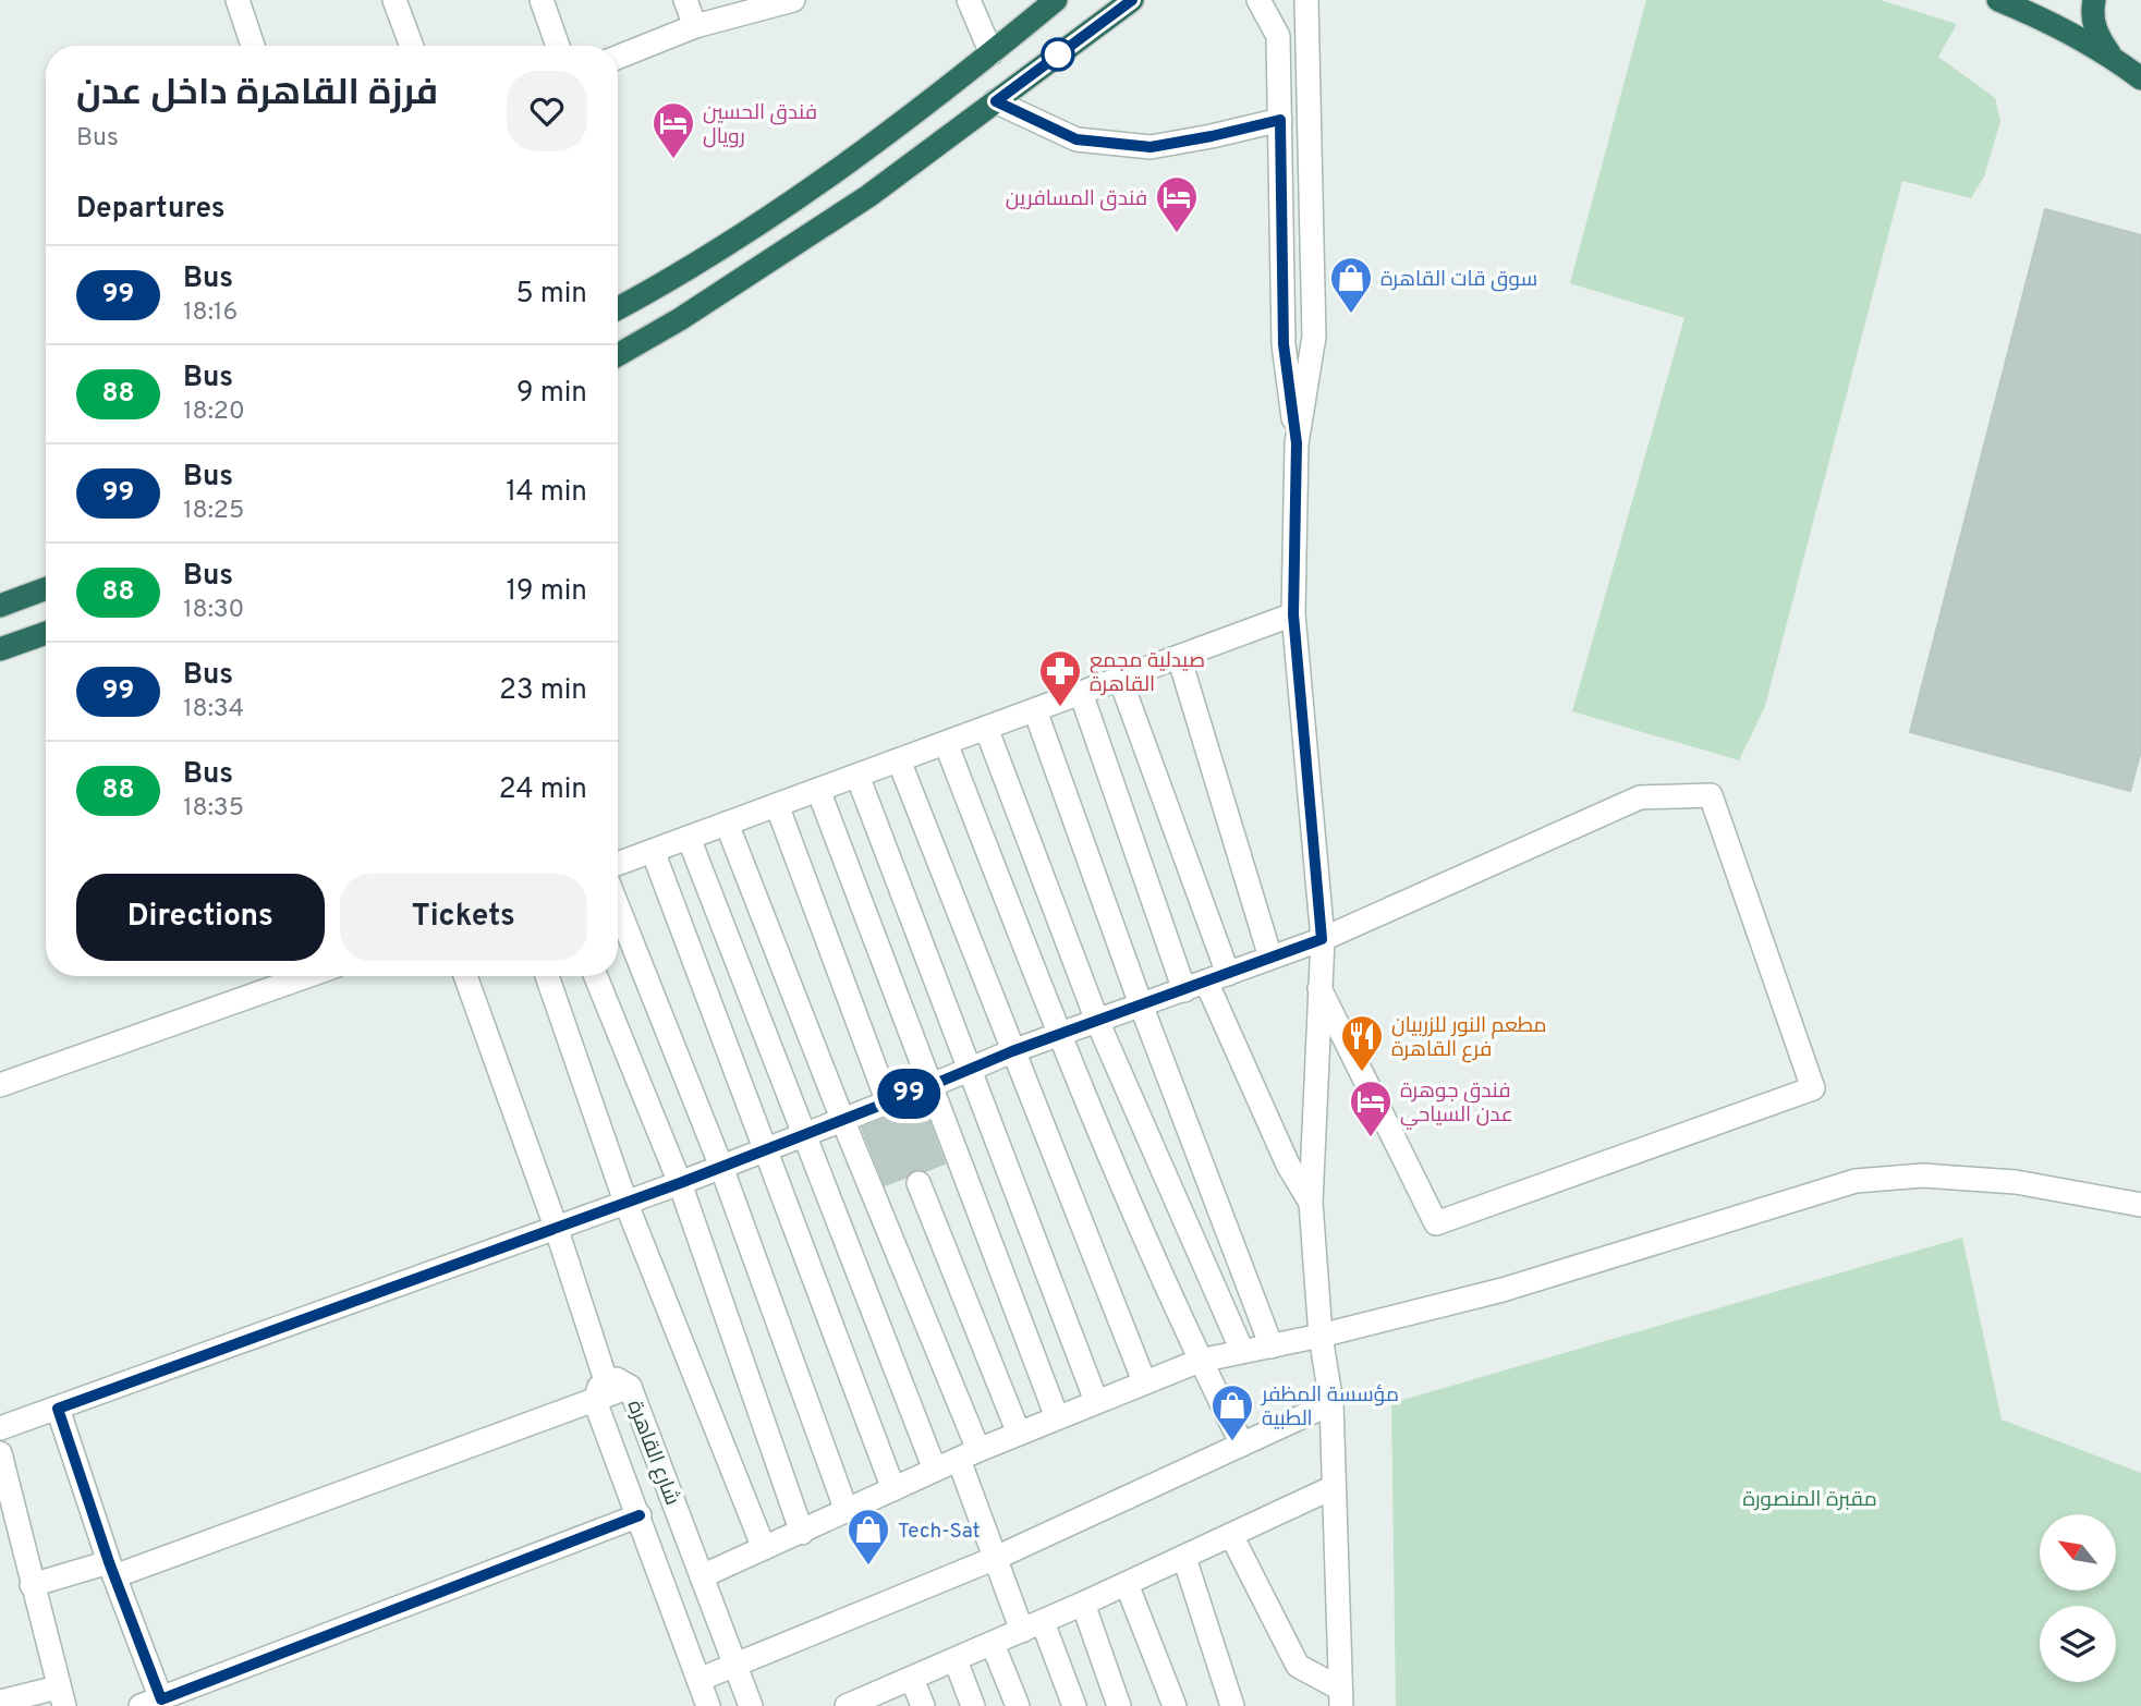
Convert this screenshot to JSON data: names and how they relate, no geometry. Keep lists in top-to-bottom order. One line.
{"streets":{"street":["شارع القاهرة"]},"parks":["مقبرة المنصورة"],"places":{"hotel":["فندق الحسين رويال","فندق المسافرين","فندق جوهرة عدن السياحي"],"shop":["سوق قات القاهرة","مؤسسة المظفر الطبية","Tech-Sat"],"pharmacy":["صيدلية مجمع القاهرة"],"restaurant":["مطعم النور للزربيان فرع القاهرة"]},"lines":["bus line 99"],"north":"top left","page":{"on_map":"99","heading":[["فرزة القاهرة داخل عدن","Bus"],"Departures"],"list":[{"mark":"99","name":"Bus","note":"18:16","value":"5 min"},{"mark":"88","name":"Bus","note":"18:20","value":"9 min"},{"mark":"99","name":"Bus","note":"18:25","value":"14 min"},{"mark":"88","name":"Bus","note":"18:30","value":"19 min"},{"mark":"99","name":"Bus","note":"18:34","value":"23 min"},{"mark":"88","name":"Bus","note":"18:35","value":"24 min"}],"buttons":["Directions","Tickets"]}}
